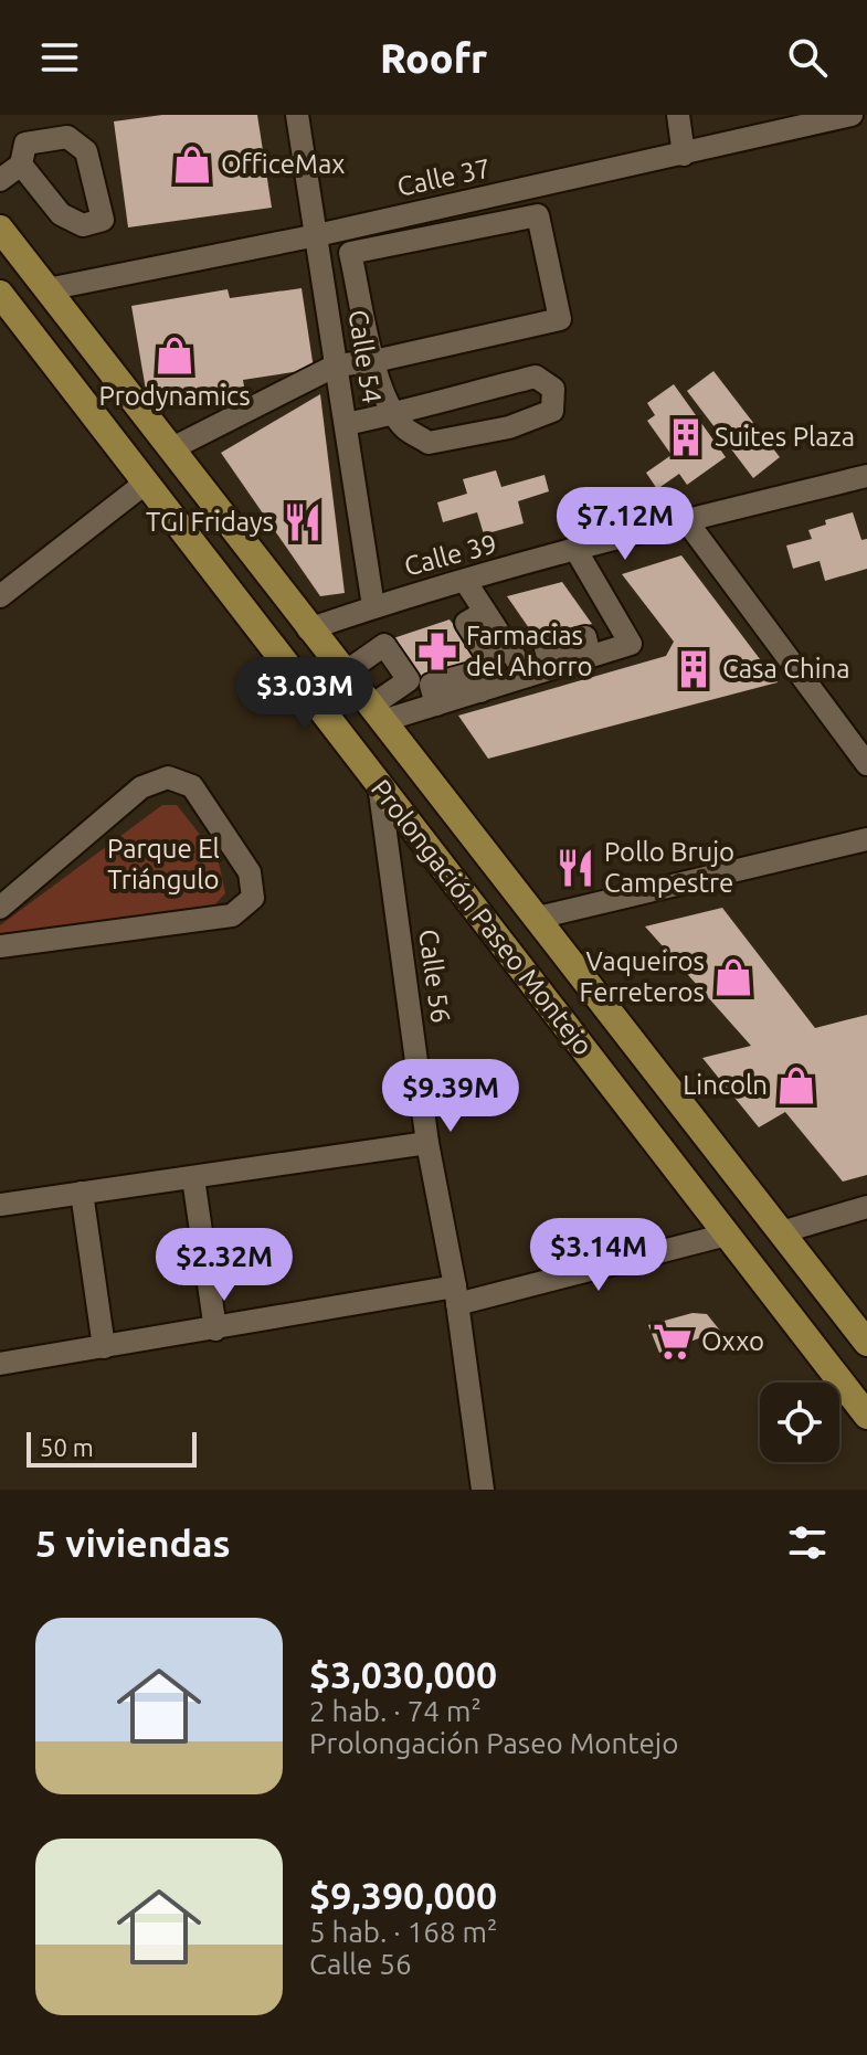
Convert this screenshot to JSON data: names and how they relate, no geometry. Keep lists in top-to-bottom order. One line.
{"streets":{"main road":["Prolongación Paseo Montejo"],"street":["Calle 37","Calle 54","Calle 39","Calle 56"]},"crossings":[["Calle 37","Calle 54"],["Calle 37","Prolongación Paseo Montejo"],["Calle 54","Calle 39"],["Calle 39","Prolongación Paseo Montejo"],["Prolongación Paseo Montejo","Calle 56"]],"parks":["Parque El Triángulo"],"places":{"shop":["OfficeMax","Prodynamics","Vaqueiros Ferreteros","Lincoln"],"building":["Suites Plaza","Casa China"],"restaurant":["TGI Fridays","Pollo Brujo Campestre"],"pharmacy":["Farmacias del Ahorro"],"supermarket":["Oxxo"]},"scale_bar":"50 m","page":{"header":"Roofr","price":["$7.12M","$3.03M","$9.39M","$3.14M","$2.32M"],"scale":"50 m","heading":"5 viviendas","list":[{"name":"$3,030,000","note":"2 hab. · 74 m² · Prolongación Paseo Montejo"},{"name":"$9,390,000","note":"5 hab. · 168 m² · Calle 56"}]}}
